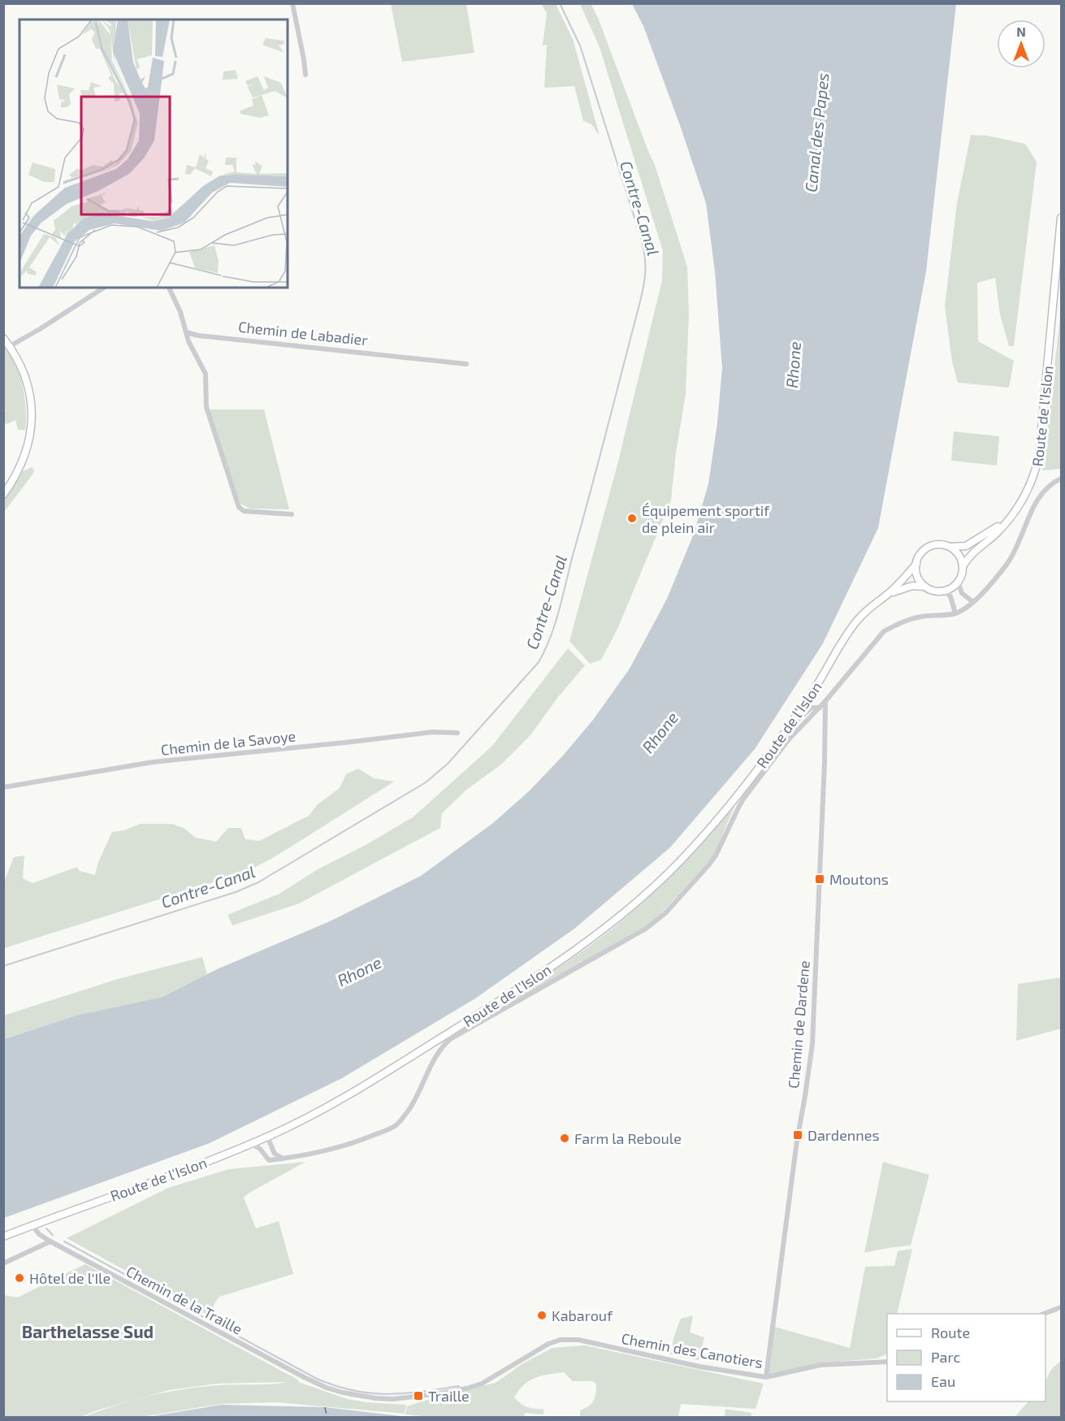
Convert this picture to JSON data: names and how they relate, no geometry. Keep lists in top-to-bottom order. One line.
{"streets":{"street":["Chemin de Labadier","Route de l'Islon","Chemin de la Savoye","Chemin de Dardene","Chemin de la Traille","Chemin des Canotiers"]},"crossings":[["Route de l'Islon","Chemin de la Traille"],["Chemin de Dardene","Chemin des Canotiers"],["Chemin de la Traille","Chemin des Canotiers"]],"districts":["Barthelasse Sud"],"water":["Canal des Papes","Contre-Canal","Rhone"],"places":{"other":["Équipement sportif de plein air","Farm la Reboule","Hôtel de l'Ile","Kabarouf"],"transit":["Moutons","Dardennes","Traille"]},"legend":["Route","Parc","Eau"],"north":"top"}
